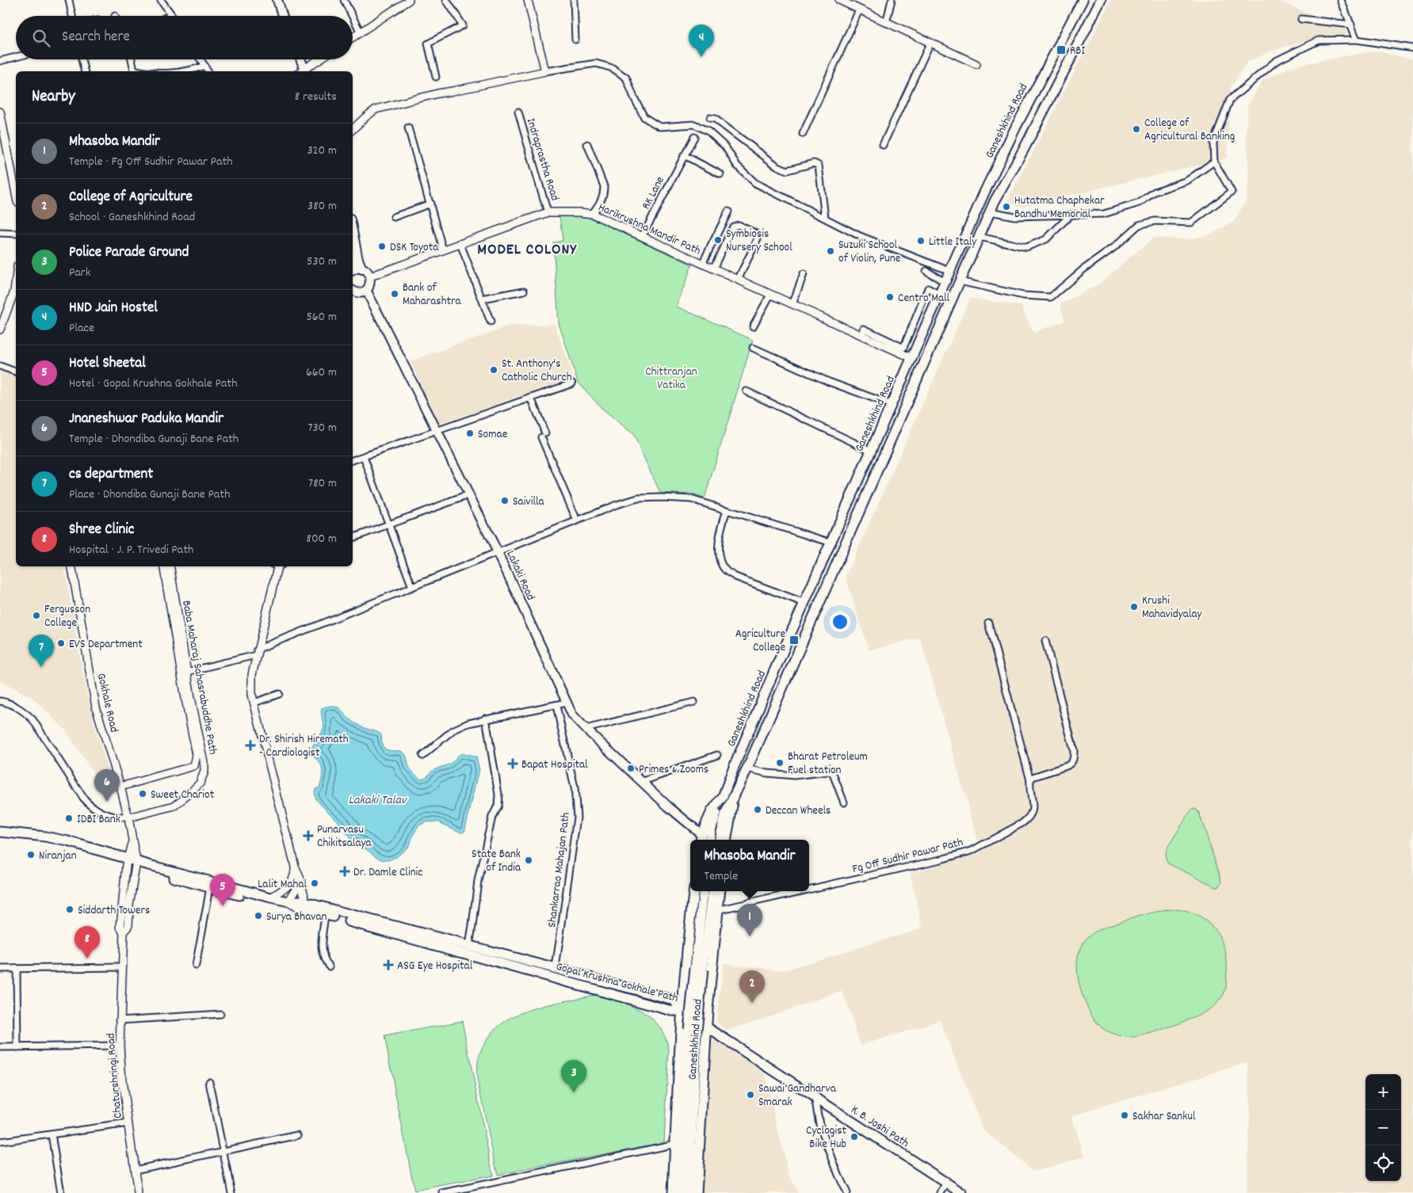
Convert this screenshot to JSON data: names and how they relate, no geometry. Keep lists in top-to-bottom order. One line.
{"streets":{"main road":["Ganeshkhind Road","Lakaki Road","Gopal Krushna Gokhale Path","K. B. Joshi Path"],"street":["Indraprastha Road","RK Lane","Harikrushna Mandir Path","Baba Maharaj Sahasrabuddhe Path","Gokhale Road","Fg Off Sudhir Pawar Path","Shankarrao Mahajan Path","Chaturshringi Road"]},"crossings":[["Ganeshkhind Road","Harikrushna Mandir Path"],["Ganeshkhind Road","Lakaki Road"],["Ganeshkhind Road","Fg Off Sudhir Pawar Path"],["Ganeshkhind Road","Gopal Krushna Gokhale Path"],["Ganeshkhind Road","K. B. Joshi Path"],["Indraprastha Road","Harikrushna Mandir Path"],["RK Lane","Harikrushna Mandir Path"],["Baba Maharaj Sahasrabuddhe Path","Gokhale Road"],["Gokhale Road","Chaturshringi Road"],["Shankarrao Mahajan Path","Gopal Krushna Gokhale Path"],["Gopal Krushna Gokhale Path","Chaturshringi Road"],["Gopal Krushna Gokhale Path","K. B. Joshi Path"]],"districts":["MODEL COLONY"],"water":["Lakaki Talav"],"parks":["Chittranjan Vatika"],"places":{"transit":["RBI","Agriculture College"],"other":["College of Agricultural Banking","Hutatma Chaphekar Bandhu Memorial","Symbiosis Nursery School","Little Italy","DSK Toyota","Suzuki School of Violin, Pune","Bank of Maharashtra","Centro Mall","St. Anthony's Catholic Church","Somae","Saivilla","Krushi Mahavidyalay","Fergusson College","EVS Department","Bharat Petroleum Fuel station","Primes & Zooms","Sweet Chariot","Deccan Wheels","IDBI Bank","Niranjan","State Bank of India","Lalit Mahal","Siddarth Towers","Surya Bhavan","Sawai Gandharva Smarak","Sakhar Sankul","Cyclogist Bike Hub"],"health":["Dr. Shirish Hiremath - Cardiologist","Bapat Hospital","Punarvasu Chikitsalaya","Dr. Damle Clinic","ASG Eye Hospital"]},"page":{"search":"Search here","pins":["4","7","6","5","1","8","2","3"],"heading":["Nearby","8 results"],"list":[{"mark":"1","name":"Mhasoba Mandir","note":"Temple · Fg Off Sudhir Pawar Path","value":"320 m"},{"mark":"2","name":"College of Agriculture","note":"School · Ganeshkhind Road","value":"380 m"},{"mark":"3","name":"Police Parade Ground","note":"Park","value":"530 m"},{"mark":"4","name":"HND Jain Hostel","note":"Place","value":"560 m"},{"mark":"5","name":"Hotel Sheetal","note":"Hotel · Gopal Krushna Gokhale Path","value":"660 m"},{"mark":"6","name":"Jnaneshwar Paduka Mandir","note":"Temple · Dhondiba Gunaji Bane Path","value":"730 m"},{"mark":"7","name":"cs department","note":"Place · Dhondiba Gunaji Bane Path","value":"780 m"},{"mark":"8","name":"Shree Clinic","note":"Hospital · J. P. Trivedi Path","value":"800 m"}],"popup":["Mhasoba Mandir","Temple"],"map_buttons":["+","−"]}}
